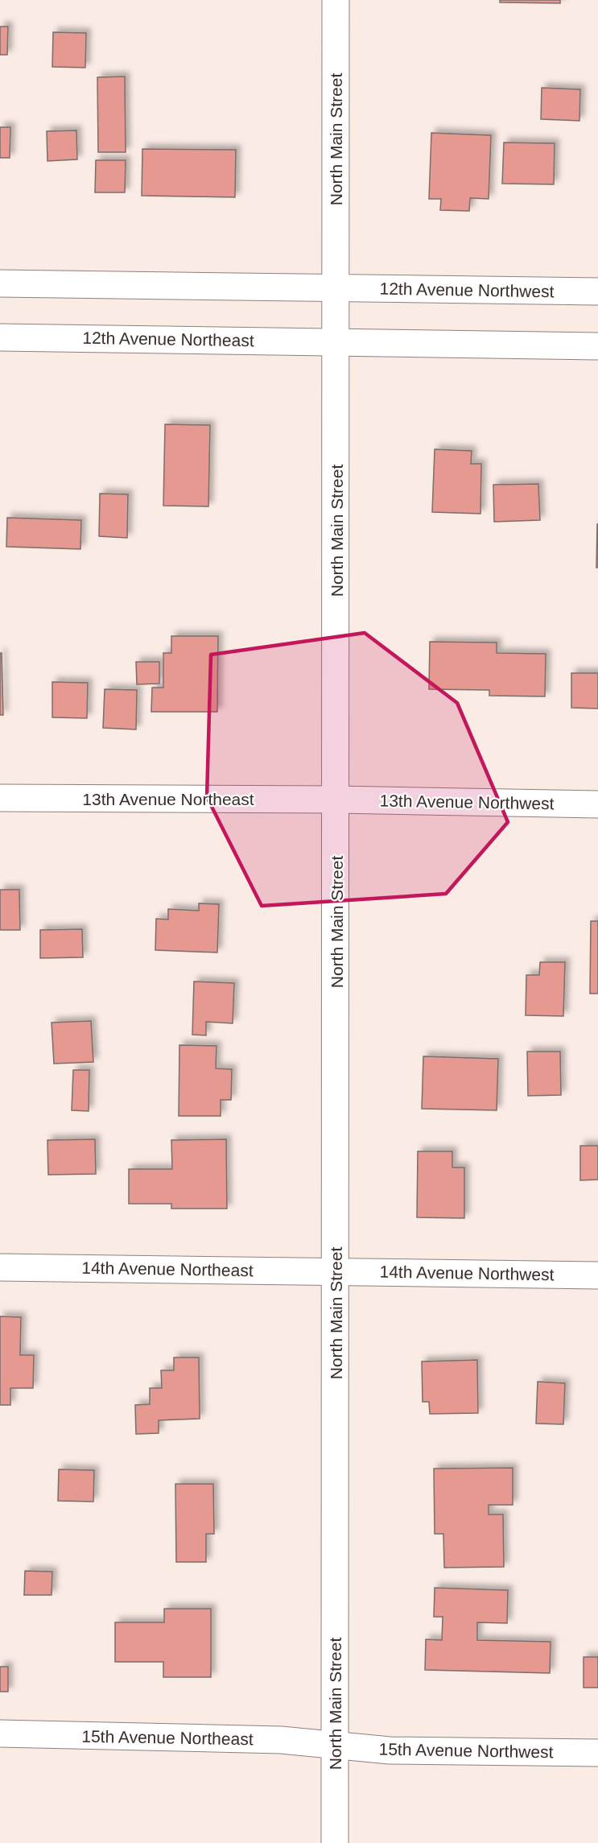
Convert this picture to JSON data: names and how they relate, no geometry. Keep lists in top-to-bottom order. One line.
{"streets":{"street":["North Main Street","12th Avenue Northwest","12th Avenue Northeast","13th Avenue Northeast","13th Avenue Northwest","14th Avenue Northeast","14th Avenue Northwest","15th Avenue Northeast","15th Avenue Northwest"]},"crossings":[["North Main Street","12th Avenue Northwest"],["North Main Street","12th Avenue Northeast"],["North Main Street","13th Avenue Northeast"],["North Main Street","13th Avenue Northwest"],["North Main Street","14th Avenue Northeast"],["North Main Street","14th Avenue Northwest"],["North Main Street","15th Avenue Northeast"],["North Main Street","15th Avenue Northwest"],["13th Avenue Northeast","13th Avenue Northwest"],["14th Avenue Northeast","14th Avenue Northwest"],["15th Avenue Northeast","15th Avenue Northwest"]]}
